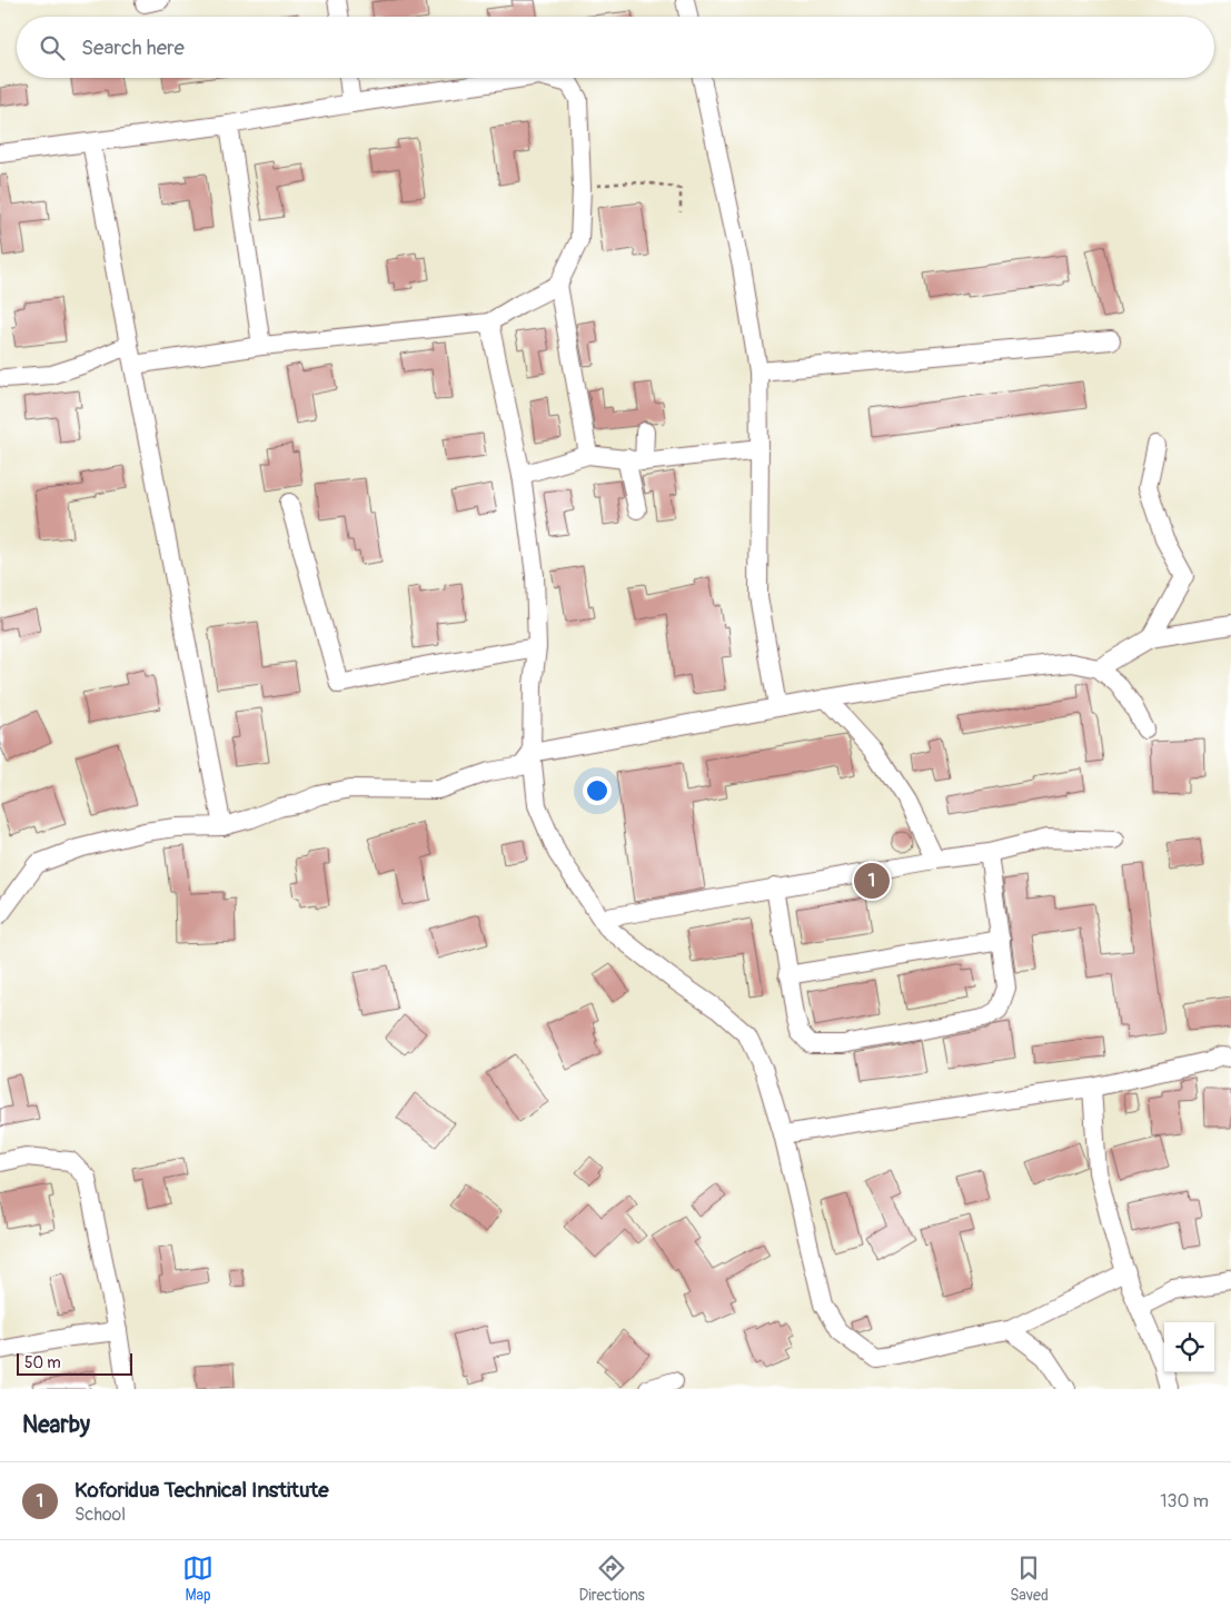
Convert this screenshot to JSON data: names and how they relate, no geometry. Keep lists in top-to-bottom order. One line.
{"scale_bar":"50 m","page":{"search":"Search here","pins":"1","scale":"50 m","heading":"Nearby","list":[{"mark":"1","name":"Koforidua Technical Institute","note":"School","value":"130 m"}],"nav":["Map","Directions","Saved"]}}
